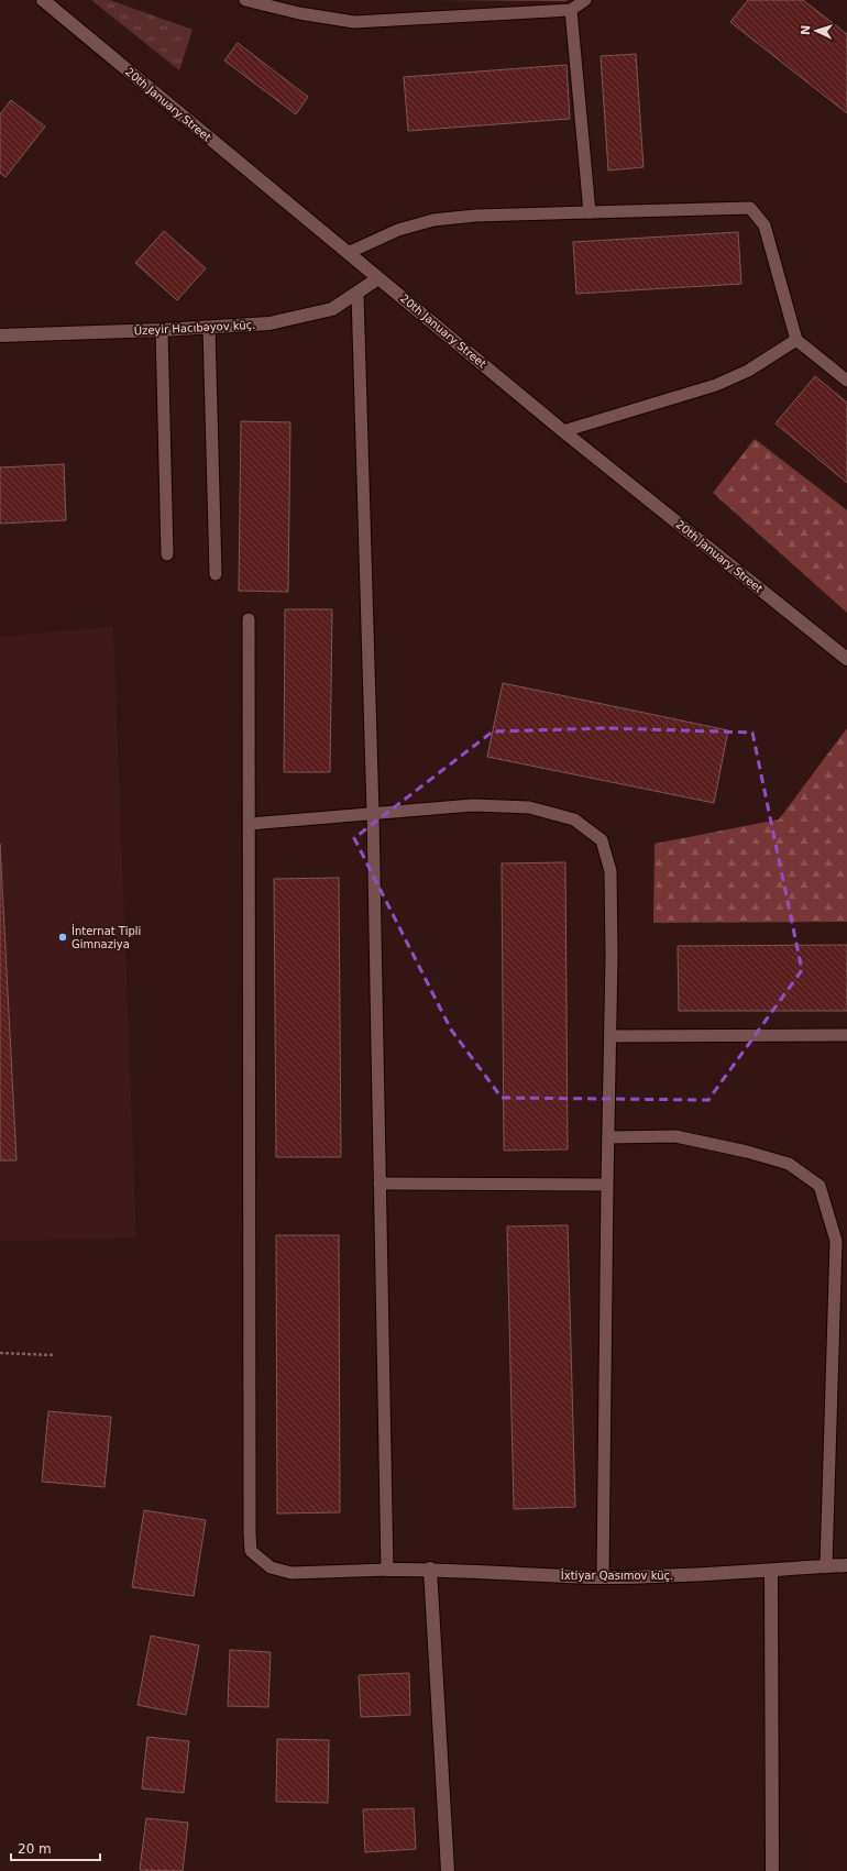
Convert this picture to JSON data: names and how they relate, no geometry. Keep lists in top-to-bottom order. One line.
{"streets":{"street":["20th January Street","Üzeyir Hacıbəyov küç.","İxtiyar Qasımov küç."]},"crossings":[["20th January Street","Üzeyir Hacıbəyov küç."]],"places":["İnternat Tipli Gimnaziya"],"scale_bar":"20 m","north":"left"}
